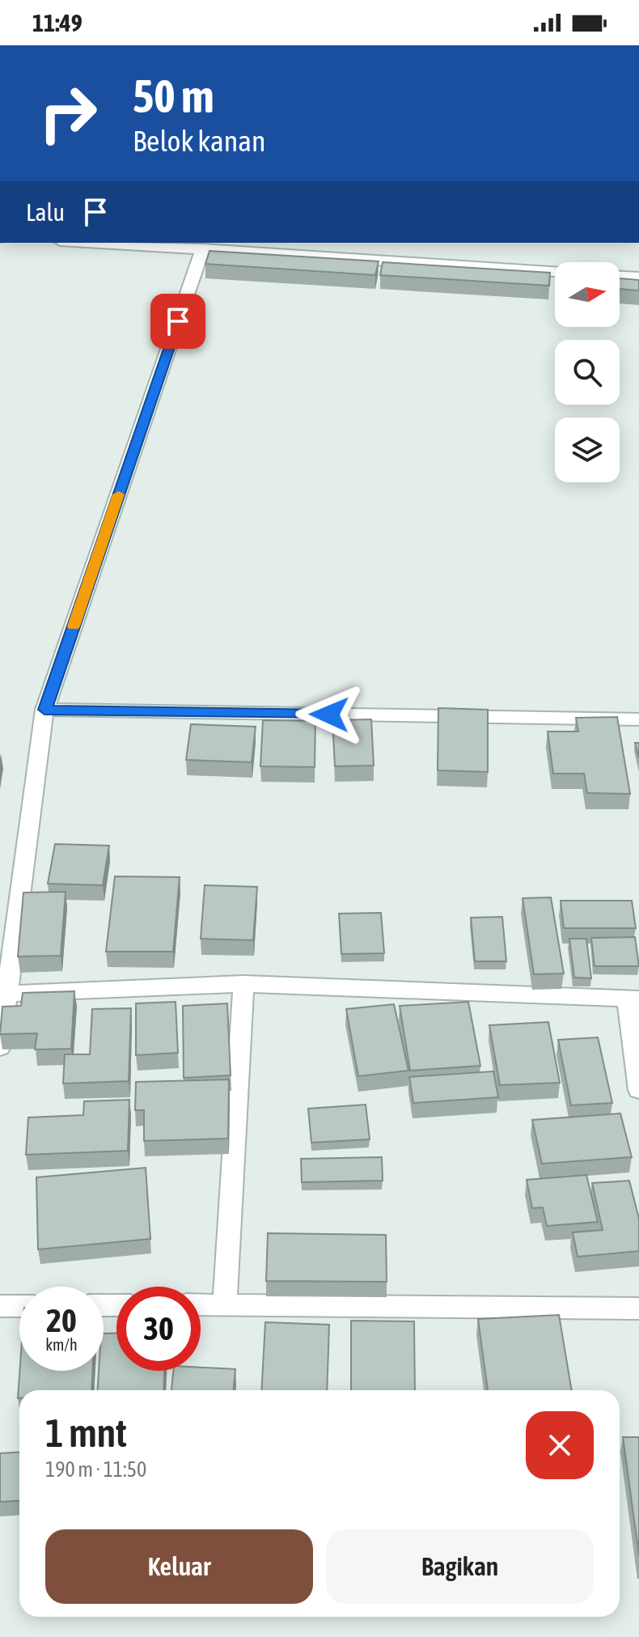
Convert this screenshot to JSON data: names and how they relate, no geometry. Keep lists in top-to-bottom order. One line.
{"north":"right","page":{"status":"11:49","turn":["50 m","Belok kanan"],"then":"Lalu","speed":"20 km/h","limit":"30","heading":["1 mnt","190 m · 11:50"],"buttons":["Keluar","Bagikan"]}}
